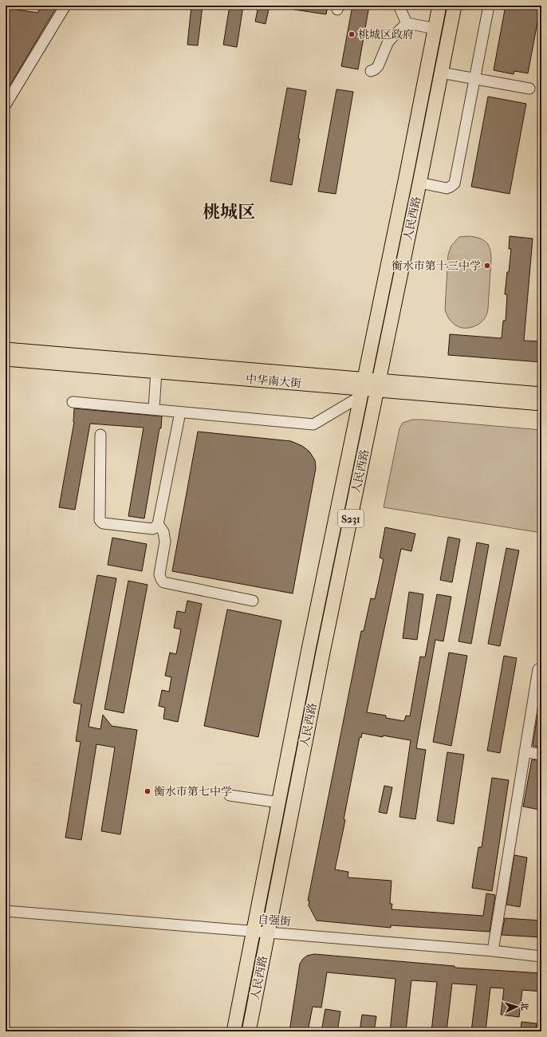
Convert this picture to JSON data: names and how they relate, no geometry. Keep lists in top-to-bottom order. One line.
{"streets":{"main road":["人民西路","中华南大街","S231"],"street":["自强街"]},"crossings":[["人民西路","中华南大街"],["人民西路","自强街"]],"districts":["桃城区"],"places":["桃城区政府","衡水市第十三中学","衡水市第七中学"],"north":"right"}
